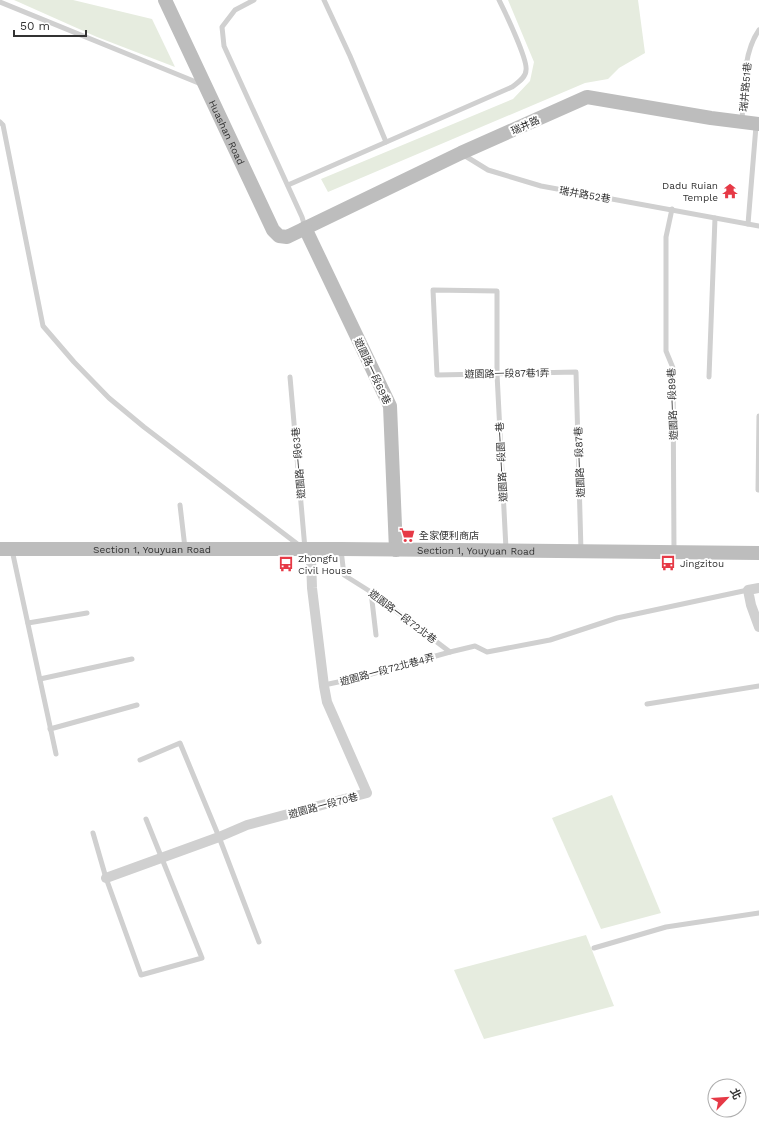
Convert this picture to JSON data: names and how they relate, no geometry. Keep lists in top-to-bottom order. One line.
{"streets":{"street":["瑞井路","Huashan Road","遊園路一段69巷","Section 1, Youyuan Road","遊園路一段70巷"],"lane":["瑞井路51巷","瑞井路52巷","遊園路一段87巷1弄","遊園路一段89巷","遊園路一段園一巷","遊園路一段87巷","遊園路一段63巷","遊園路一段72北巷","遊園路一段72北巷4弄"]},"crossings":[["瑞井路51巷","瑞井路"],["瑞井路","Huashan Road"],["瑞井路","瑞井路52巷"],["瑞井路","遊園路一段69巷"],["Huashan Road","遊園路一段69巷"],["瑞井路52巷","遊園路一段89巷"],["遊園路一段69巷","Section 1, Youyuan Road"],["遊園路一段87巷1弄","遊園路一段園一巷"],["遊園路一段87巷1弄","遊園路一段87巷"],["遊園路一段89巷","Section 1, Youyuan Road"],["遊園路一段園一巷","Section 1, Youyuan Road"],["遊園路一段87巷","Section 1, Youyuan Road"],["遊園路一段63巷","Section 1, Youyuan Road"],["遊園路一段63巷","遊園路一段70巷"],["Section 1, Youyuan Road","遊園路一段72北巷"],["Section 1, Youyuan Road","遊園路一段70巷"],["遊園路一段72北巷","遊園路一段72北巷4弄"],["遊園路一段72北巷4弄","遊園路一段70巷"]],"places":{"temple":["Dadu Ruian Temple"],"supermarket":["全家便利商店"],"bus stop":["Jingzitou","Zhongfu Civil House"]},"scale_bar":"50 m","north":"top right"}
